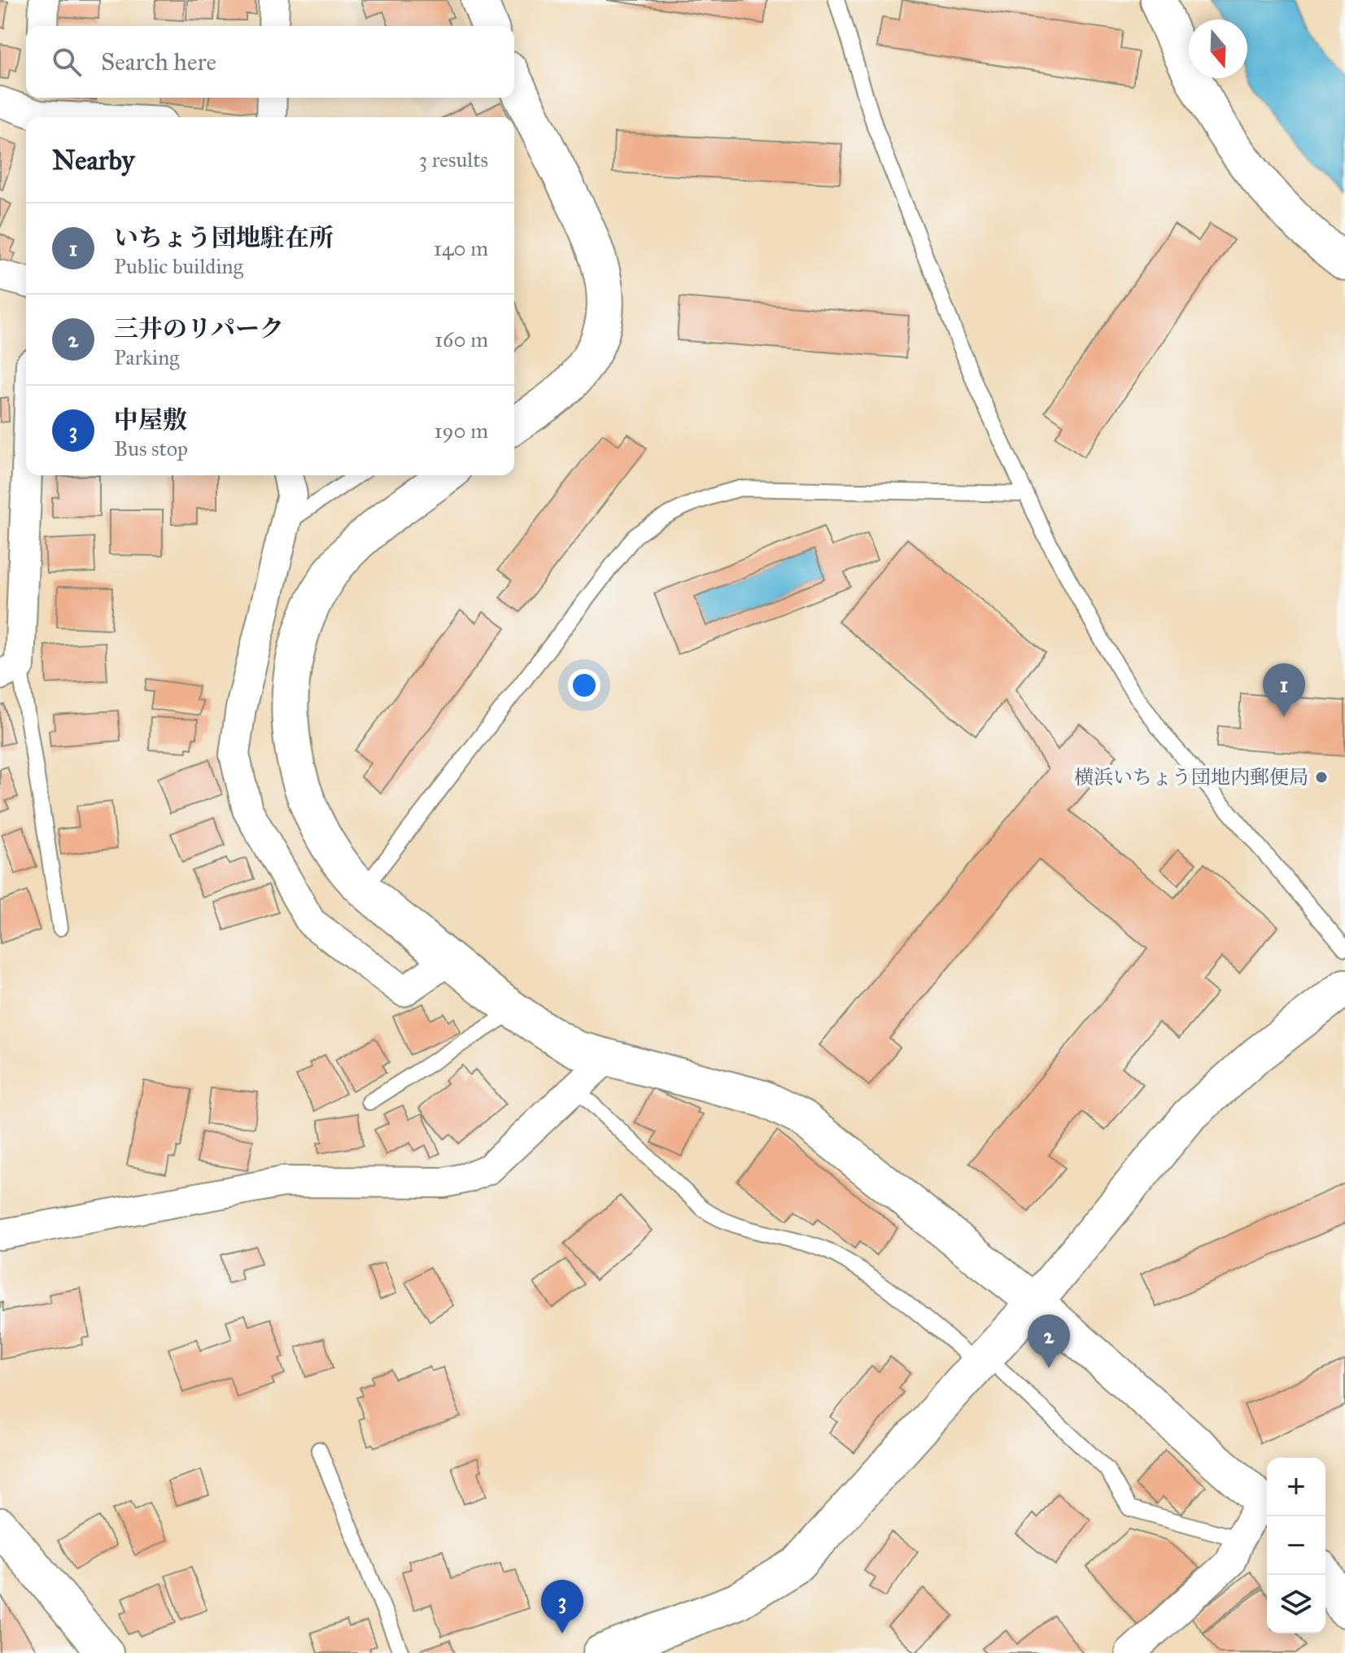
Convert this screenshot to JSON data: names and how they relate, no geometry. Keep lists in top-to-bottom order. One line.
{"places":["横浜いちょう団地内郵便局"],"north":"bottom","page":{"search":"Search here","heading":["Nearby","3 results"],"list":[{"mark":"1","name":"いちょう団地駐在所","note":"Public building","value":"140 m"},{"mark":"2","name":"三井のリパーク","note":"Parking","value":"160 m"},{"mark":"3","name":"中屋敷","note":"Bus stop","value":"190 m"}],"pins":["1","2","3"],"map_buttons":["+","−"]}}
